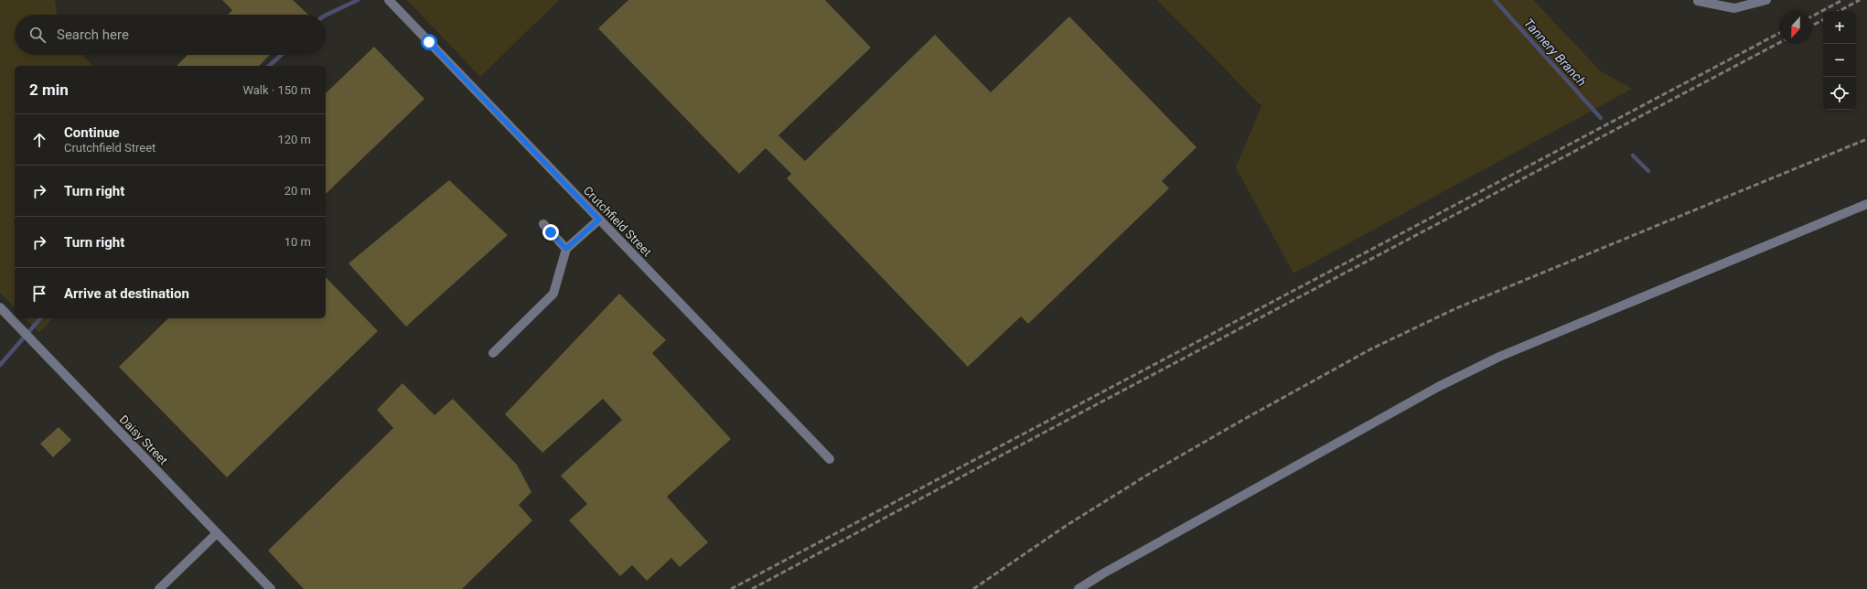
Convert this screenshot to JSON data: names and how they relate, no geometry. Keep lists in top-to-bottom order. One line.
{"streets":{"street":["Crutchfield Street","Daisy Street"]},"water":["Tannery Branch"],"north":"bottom","page":{"map_buttons":["+","−"],"search":"Search here","heading":["2 min","Walk · 150 m"],"list":[["Continue","Crutchfield Street","120 m"],["Turn right","20 m"],["Turn right","10 m"],"Arrive at destination"]}}
